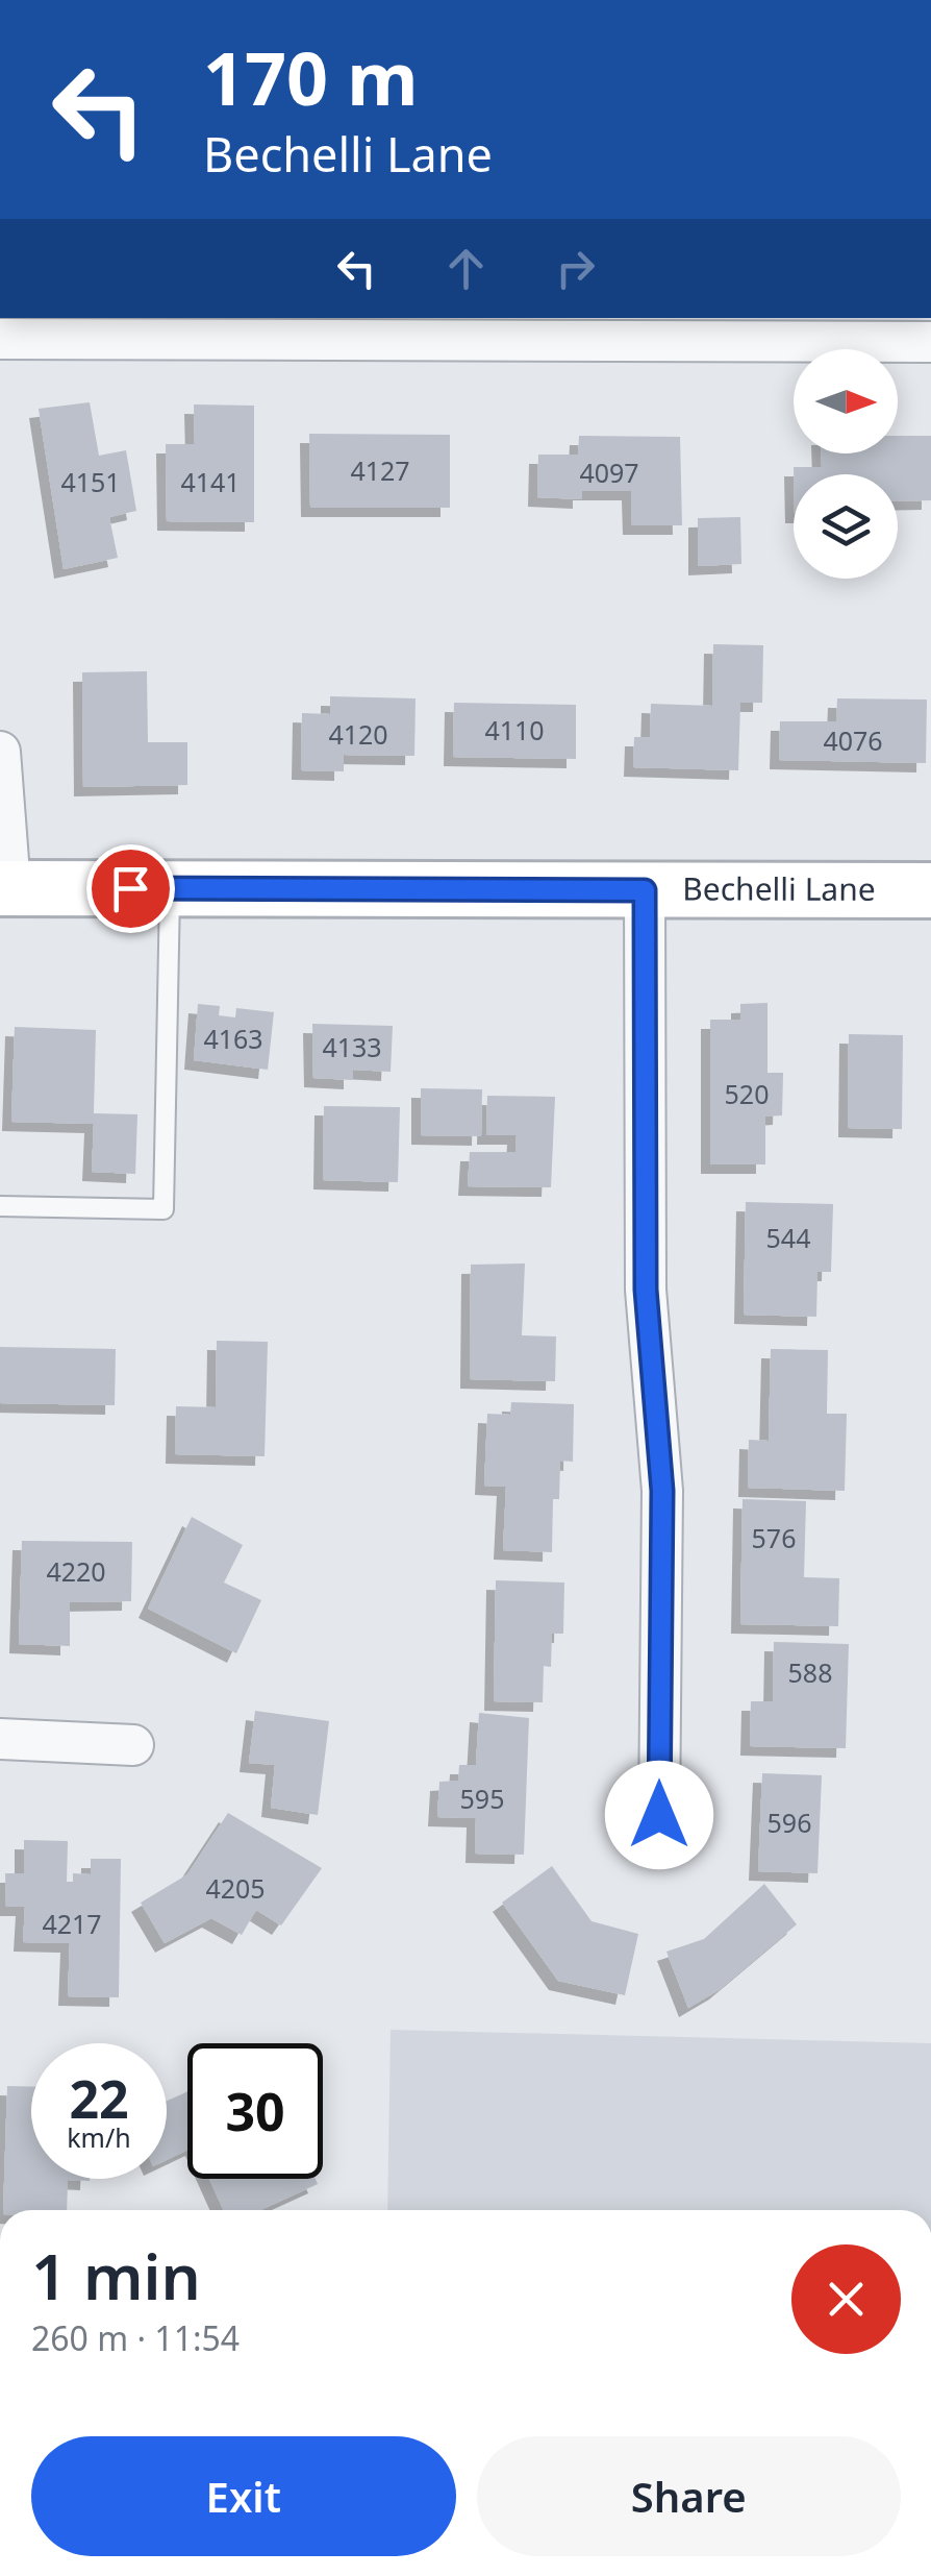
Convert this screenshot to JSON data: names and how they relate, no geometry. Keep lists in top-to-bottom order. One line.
{"streets":{"main road":["Bechelli Lane"]},"house_numbers":["4127","4097","4151","4141","4110","4120","4076","4163","4133","520","544","576","4220","588","595","596","4205","4217"],"north":"right","page":{"turn":["170 m","Bechelli Lane"],"speed":"22 km/h","limit":"30","heading":["1 min","260 m · 11:54"],"buttons":["Exit","Share"]}}
